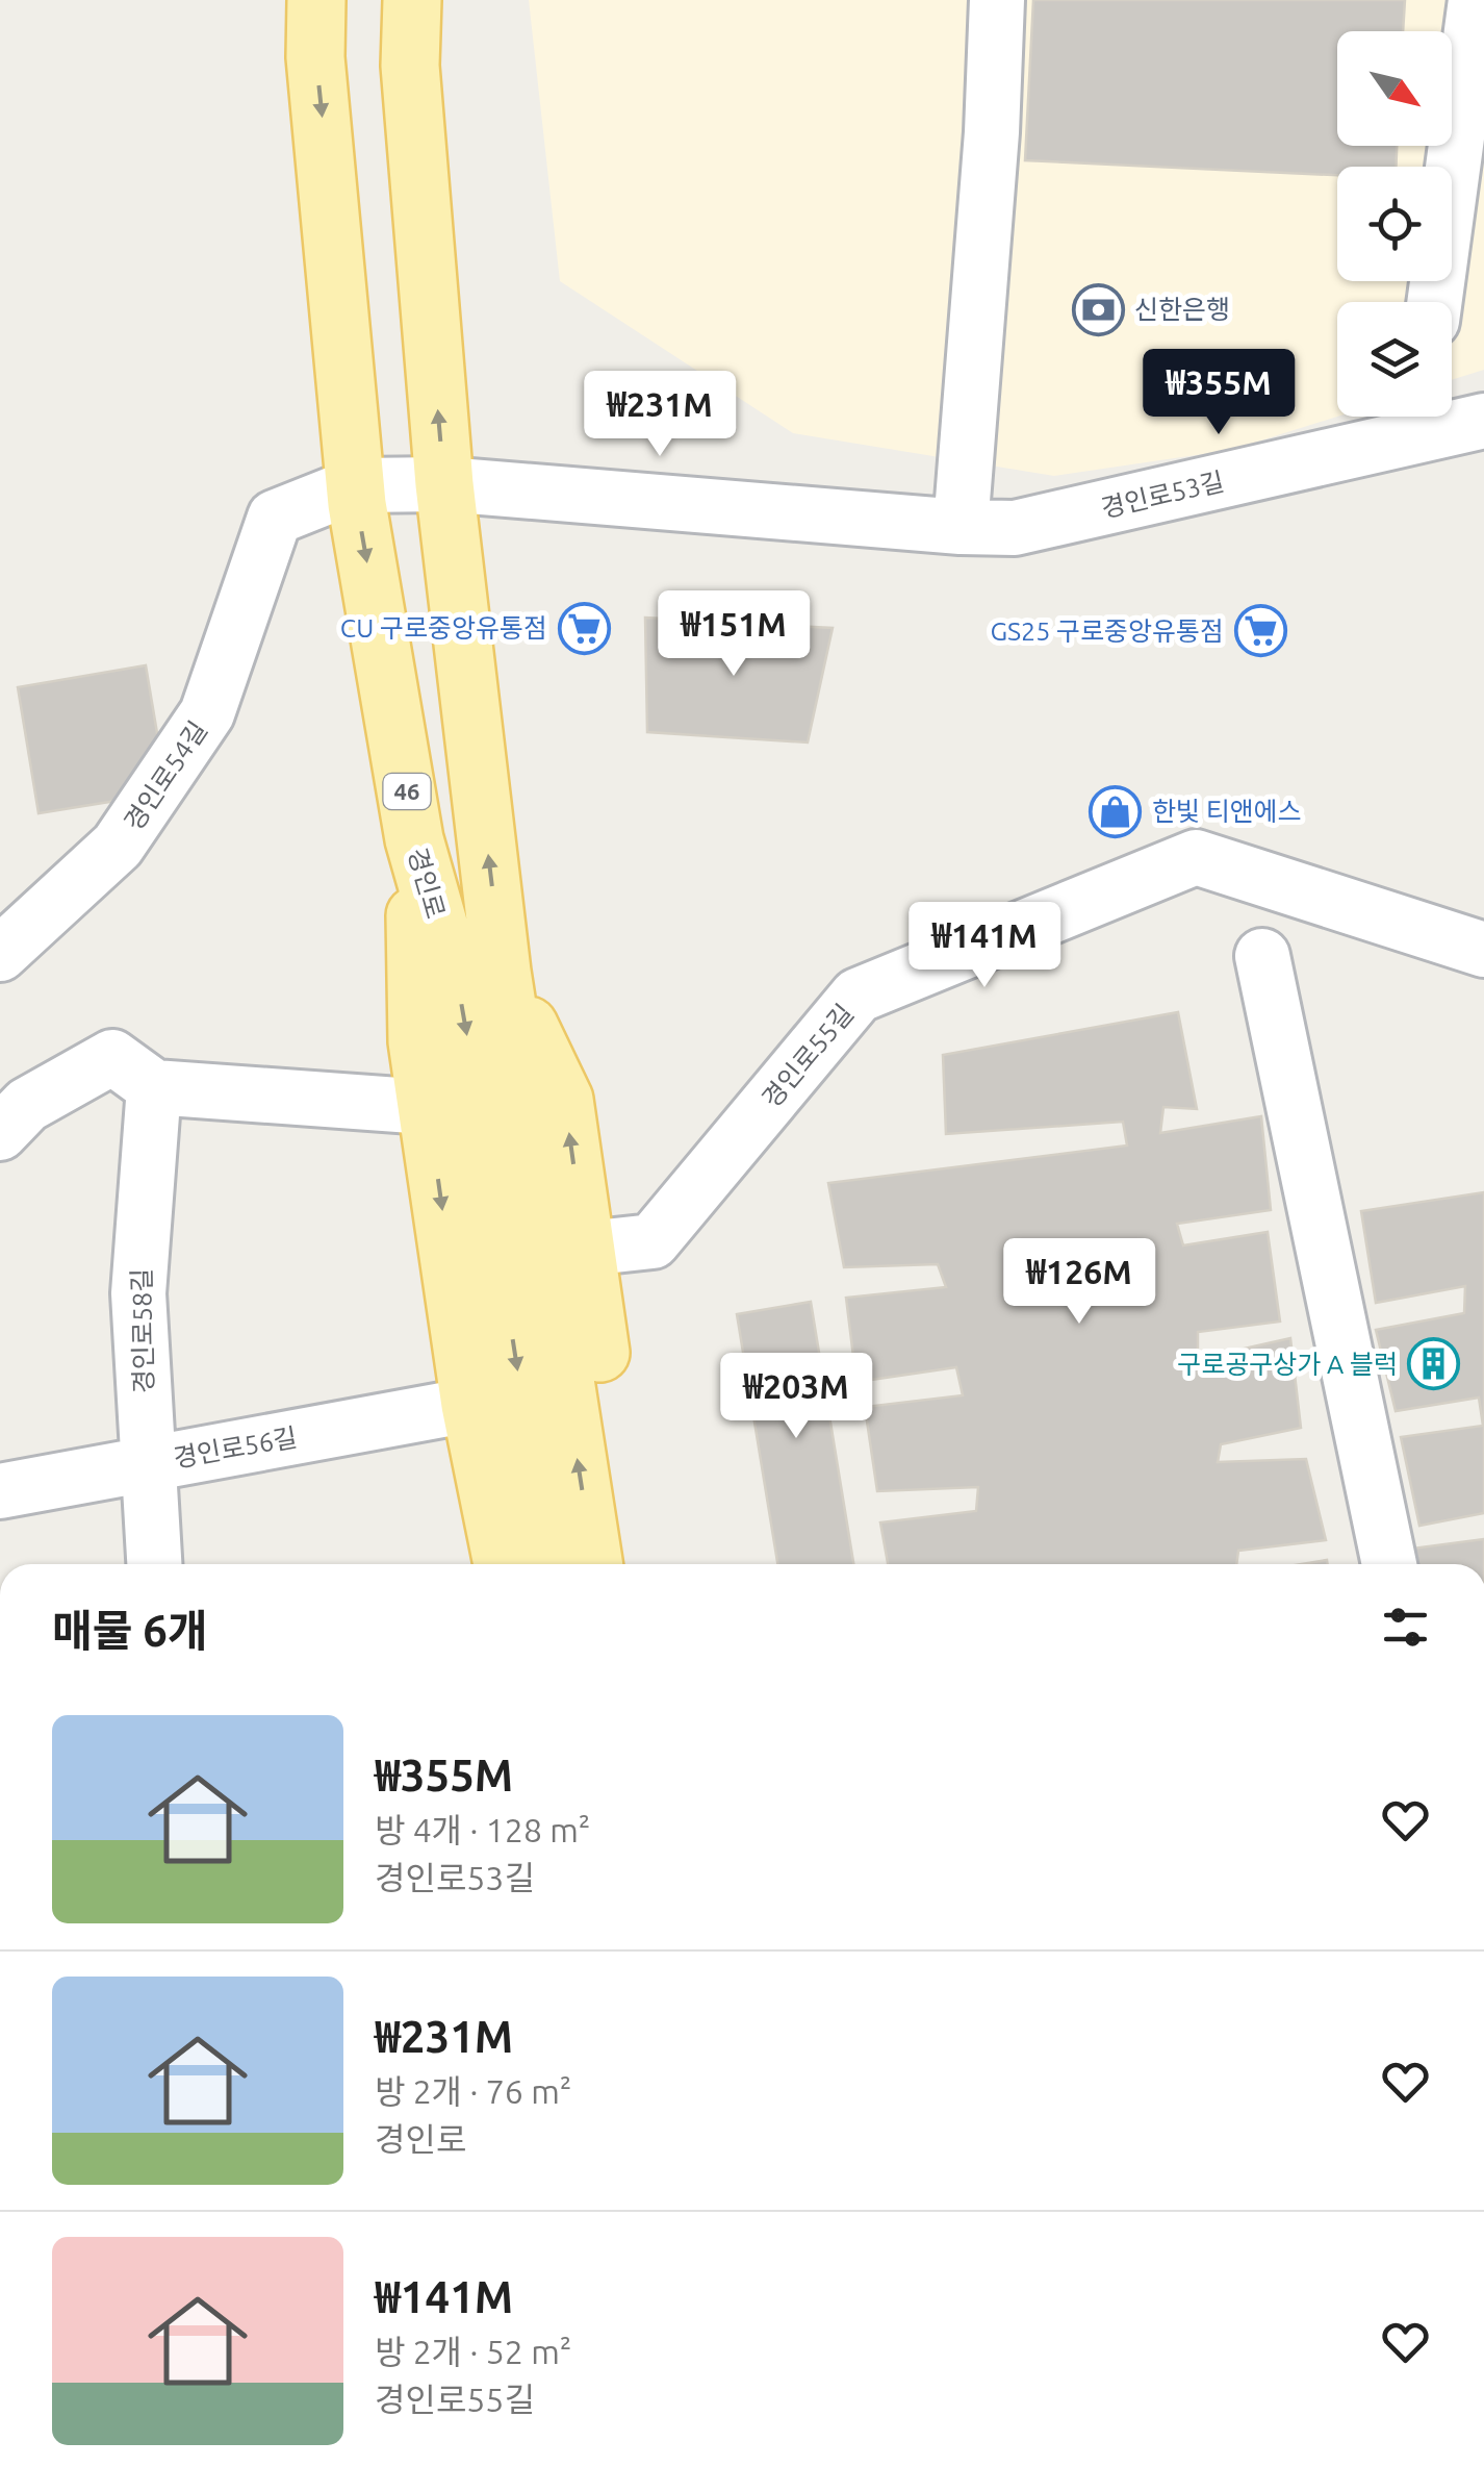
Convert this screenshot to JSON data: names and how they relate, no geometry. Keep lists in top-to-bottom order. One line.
{"streets":{"main road":["46","경인로"],"street":["경인로53길","경인로54길","경인로55길","경인로58길","경인로56길"]},"crossings":[["경인로53길","경인로54길"],["경인로53길","경인로"],["경인로54길","경인로"],["경인로58길","경인로56길"]],"places":{"bank":["신한은행"],"supermarket":["CU 구로중앙유통점","GS25 구로중앙유통점"],"shop":["한빛 티앤에스"],"building":["구로공구상가 A 블럭"]},"north":"bottom right","page":{"price":["₩355M","₩231M","₩151M","₩141M","₩126M","₩203M"],"heading":"매물 6개","list":[{"name":"₩355M","note":"방 4개 · 128 m² · 경인로53길"},{"name":"₩231M","note":"방 2개 · 76 m² · 경인로"},{"name":"₩141M","note":"방 2개 · 52 m² · 경인로55길"}]}}
